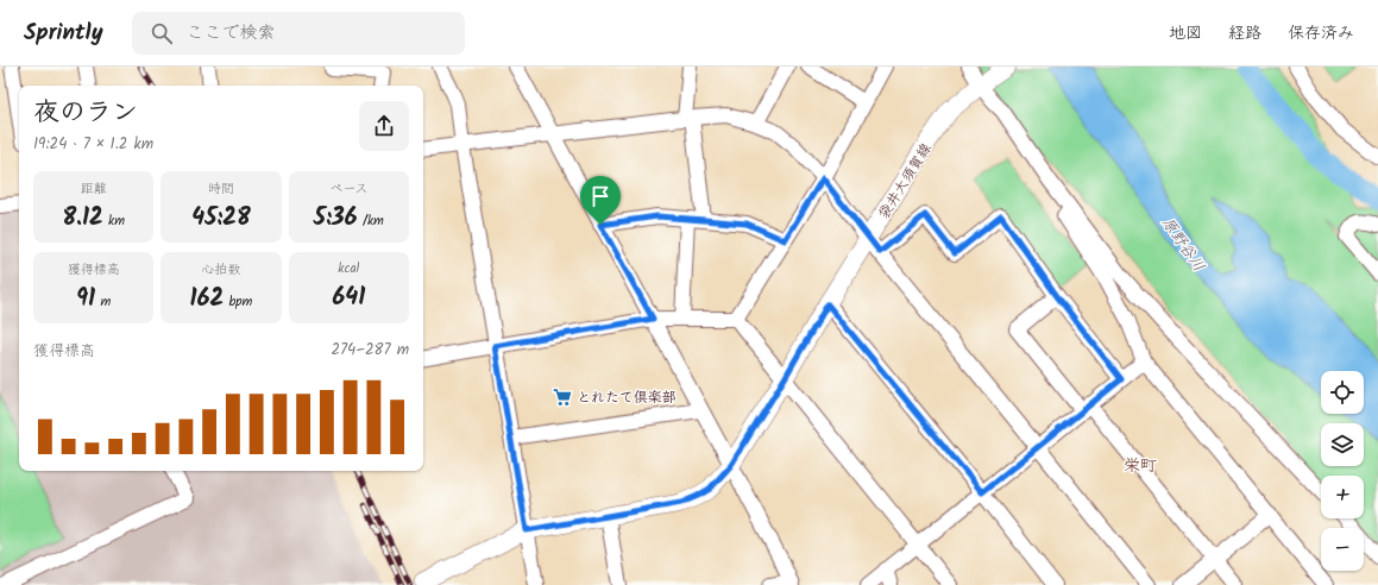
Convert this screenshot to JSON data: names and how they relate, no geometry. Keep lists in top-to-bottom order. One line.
{"streets":{"main road":["袋井大須賀線"]},"districts":["栄町"],"water":["原野谷川"],"places":{"supermarket":["とれたて倶楽部"]},"page":{"header":"Sprintly","search":"ここで検索","nav":["地図","経路","保存済み"],"heading":["夜のラン","19:24 · 7 × 1.2 km"],"stats":[["距離","8.12 km"],["時間","45:28"],["ペース","5:36 /km"],["獲得標高","91 m"],["心拍数","162 bpm"],["kcal","641"]],"chart":["獲得標高","274–287 m"],"map_buttons":["+","−"]}}
